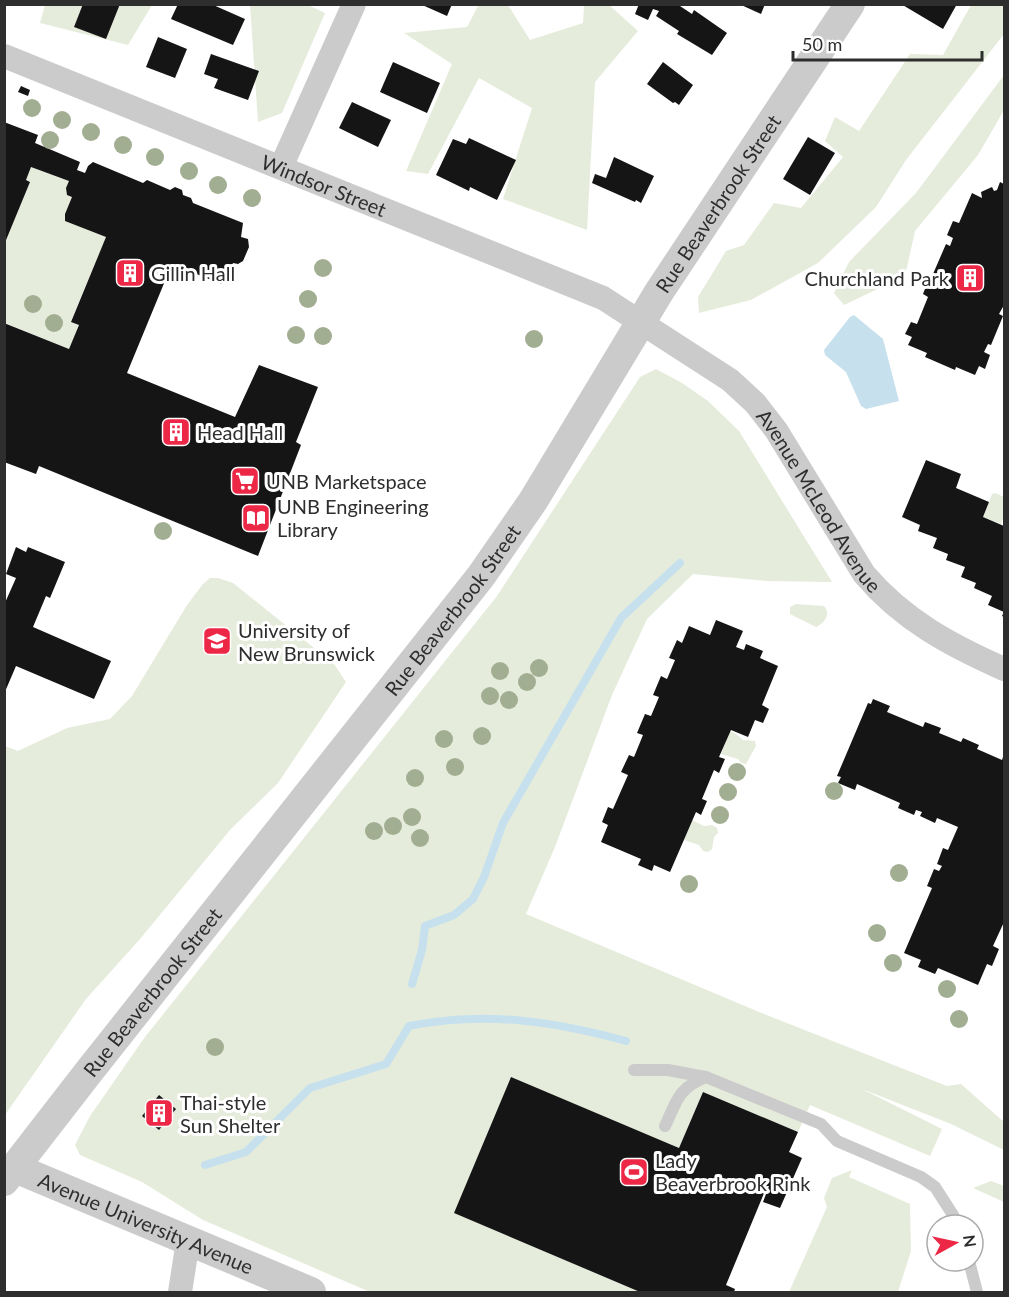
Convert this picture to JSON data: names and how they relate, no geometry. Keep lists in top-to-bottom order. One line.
{"streets":{"street":["Windsor Street","Rue Beaverbrook Street","Avenue McLeod Avenue","Avenue University Avenue"]},"crossings":[["Windsor Street","Rue Beaverbrook Street"],["Windsor Street","Avenue McLeod Avenue"],["Rue Beaverbrook Street","Avenue McLeod Avenue"],["Rue Beaverbrook Street","Avenue University Avenue"]],"places":{"building":["Gillin Hall","Churchland Park","Head Hall","Thai-style Sun Shelter"],"supermarket":["UNB Marketspace"],"library":["UNB Engineering Library"],"school or university":["University of New Brunswick"],"sports":["Lady Beaverbrook Rink"]},"scale_bar":"50 m","north":"right"}
